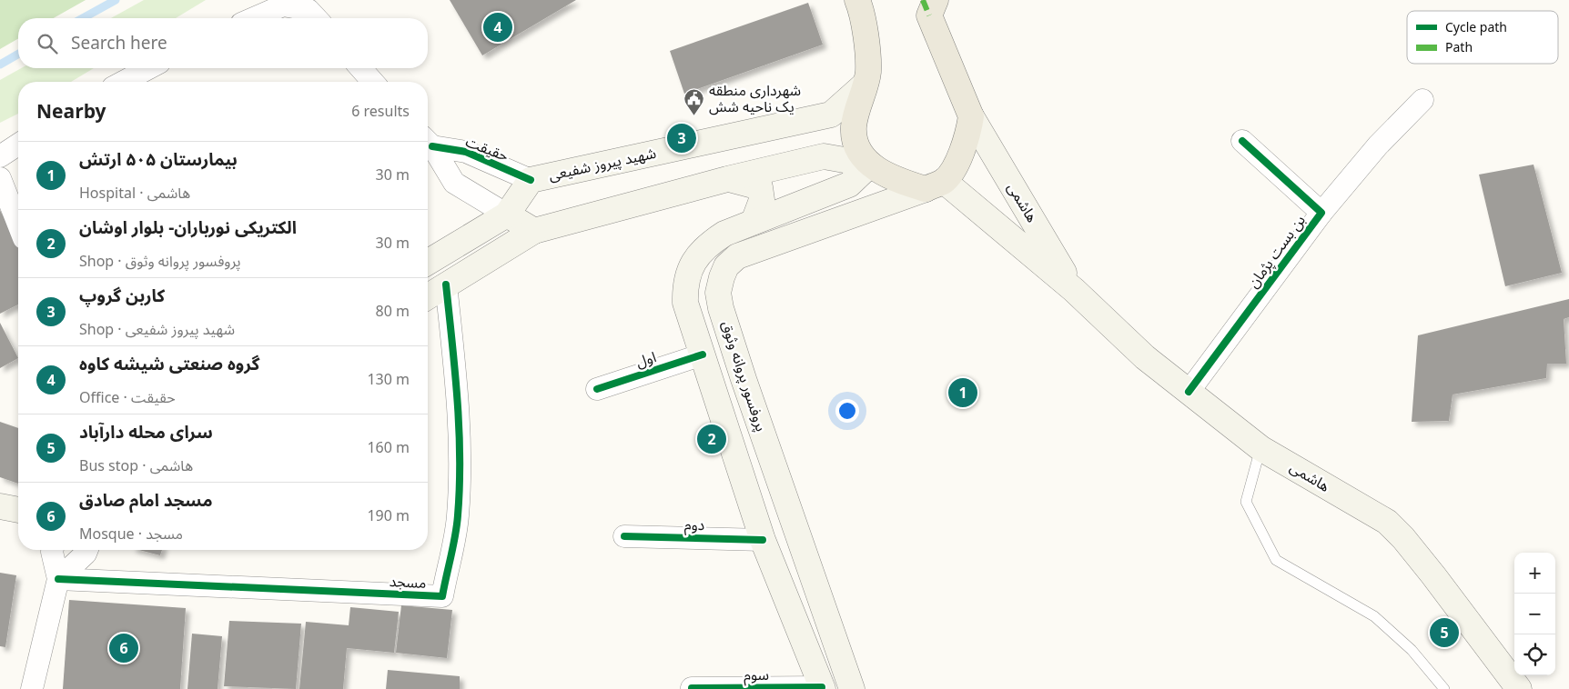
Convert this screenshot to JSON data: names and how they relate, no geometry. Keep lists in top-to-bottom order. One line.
{"streets":{"main road":["شهید پیروز شفیعی","هاشمی","پروفسور پروانه وثوق"],"street":["حقیقت","بن بست پژمان","اول","دوم","مسجد","سوم"]},"crossings":[["حقیقت","شهید پیروز شفیعی"],["هاشمی","بن بست پژمان"],["هاشمی","پروفسور پروانه وثوق"]],"places":{"public building":["شهرداری منطقه یک ناحیه شش"]},"legend":["Cycle path","Path"],"page":{"pins":["4","3","1","2","5","6"],"search":"Search here","heading":["Nearby","6 results"],"list":[{"mark":"1","name":"بیمارستان ۵۰۵ ارتش","note":"Hospital · هاشمی","value":"30 m"},{"mark":"2","name":"الکتریکی نورباران- بلوار اوشان","note":"Shop · پروفسور پروانه وثوق","value":"30 m"},{"mark":"3","name":"کاربن گروپ","note":"Shop · شهید پیروز شفیعی","value":"80 m"},{"mark":"4","name":"گروه صنعتی شیشه کاوه","note":"Office · حقیقت","value":"130 m"},{"mark":"5","name":"سرای محله دارآباد","note":"Bus stop · هاشمی","value":"160 m"},{"mark":"6","name":"مسجد امام صادق","note":"Mosque · مسجد","value":"190 m"}],"map_buttons":["+","−"]}}
